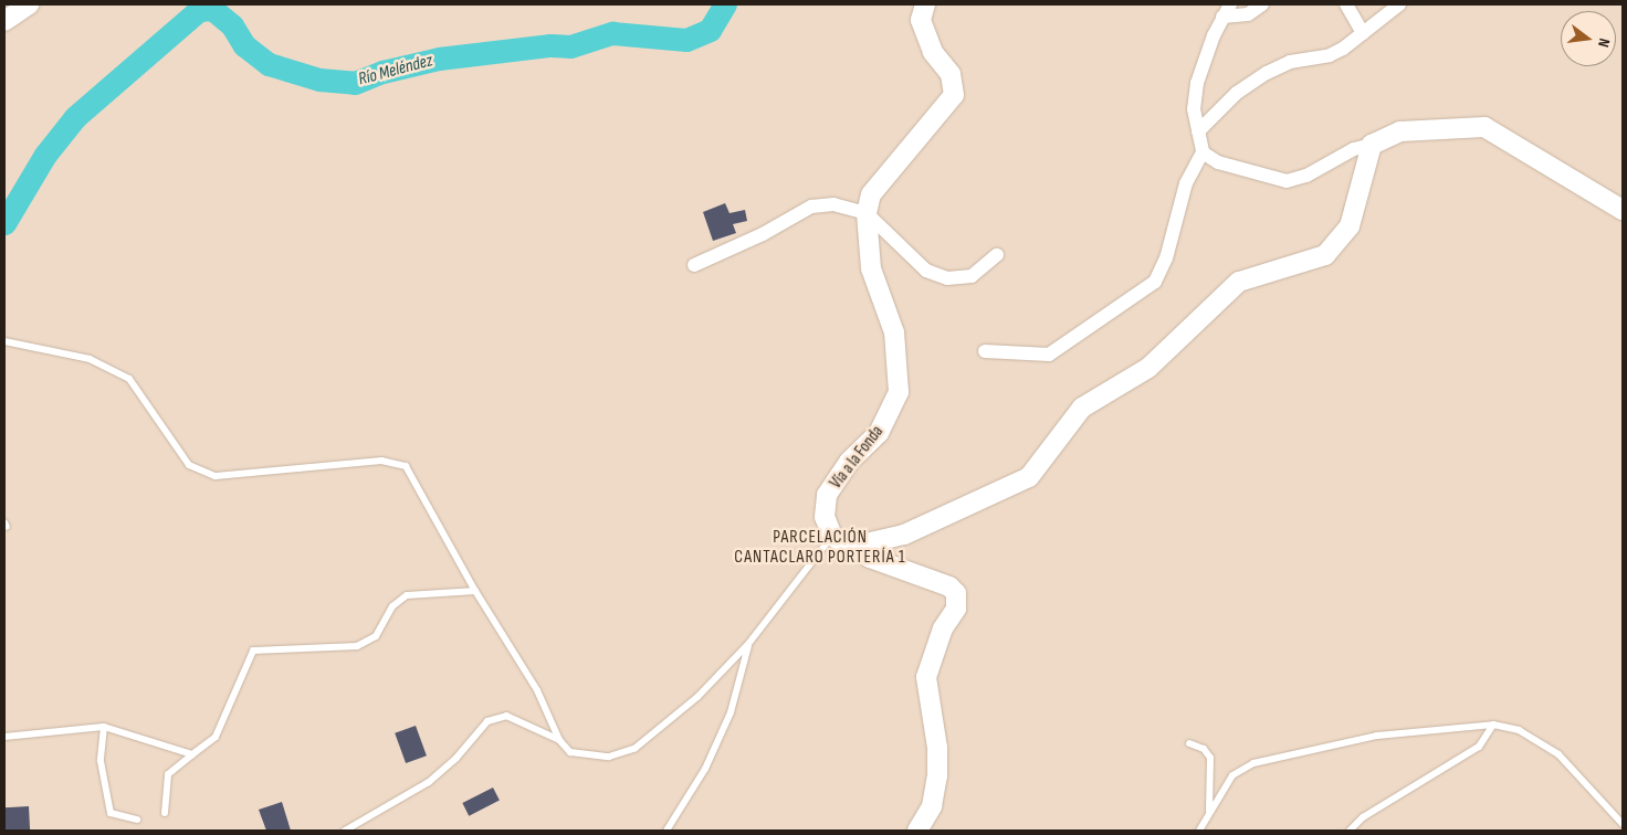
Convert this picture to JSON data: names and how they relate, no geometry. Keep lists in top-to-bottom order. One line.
{"streets":{"street":["Vía a la Fonda"]},"districts":["PARCELACIÓN CANTACLARO PORTERÍA 1"],"water":["Río Meléndez"],"north":"right"}
